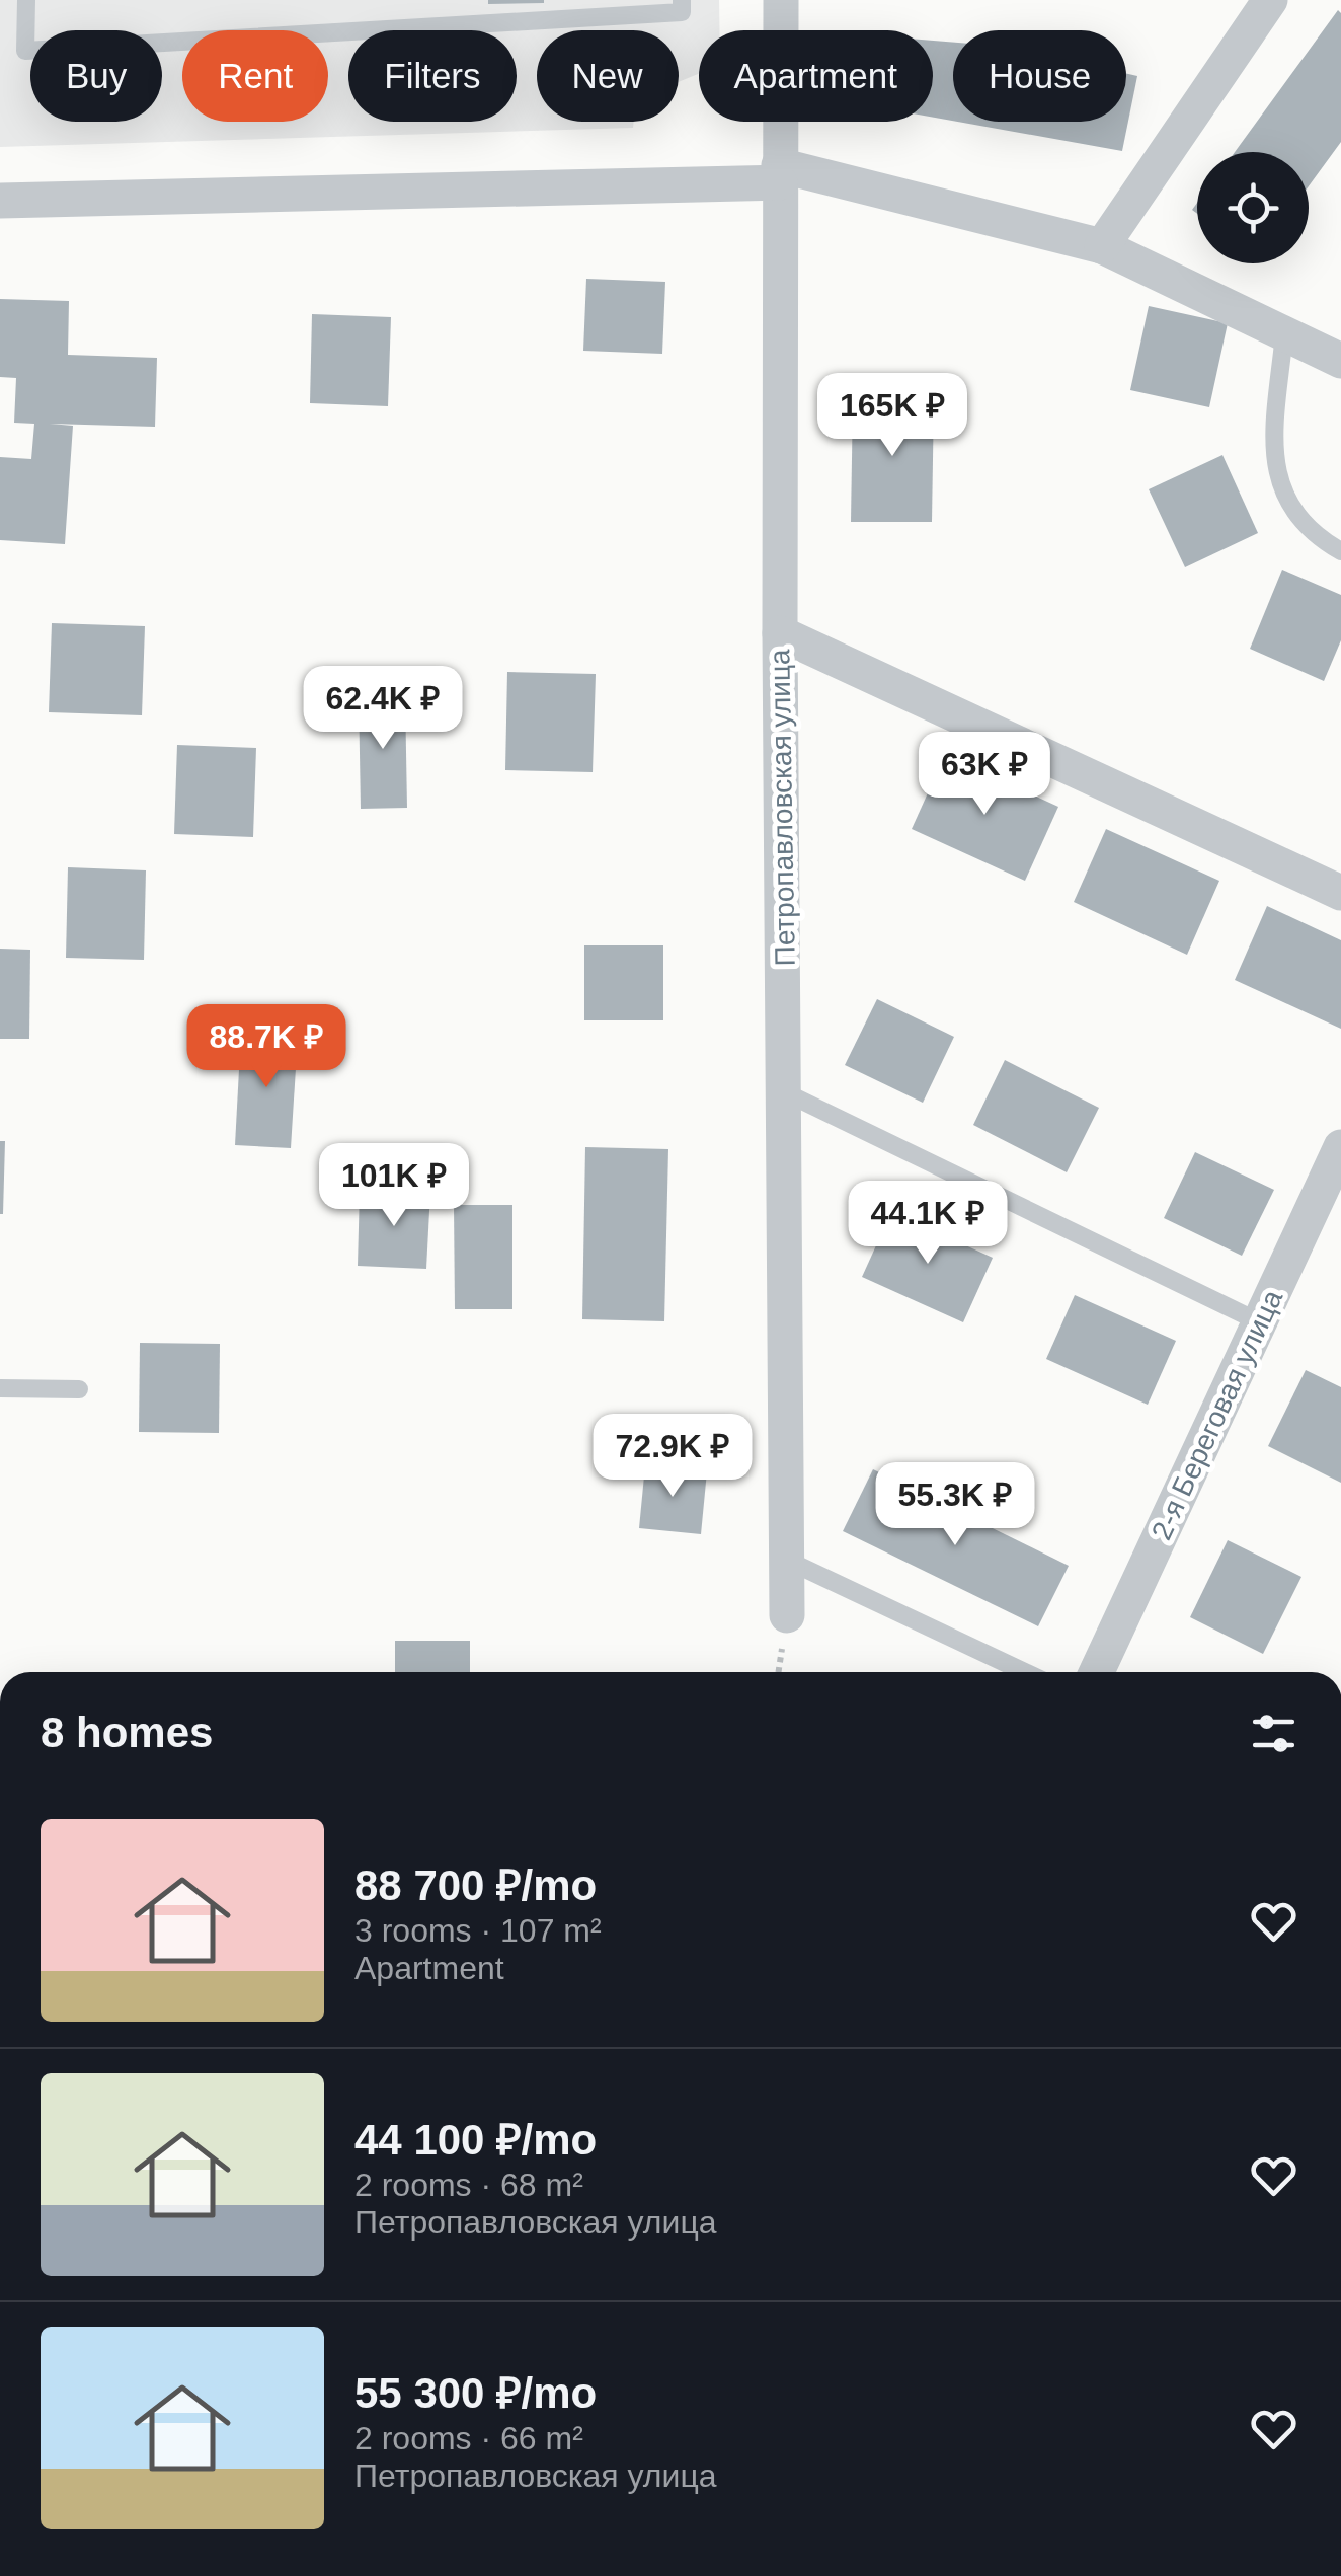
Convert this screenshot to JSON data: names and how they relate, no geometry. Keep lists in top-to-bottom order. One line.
{"streets":{"street":["Петропавловская улица","2-я Береговая улица"]},"page":{"chip":["Buy","Rent","Filters","New","Apartment","House"],"price":["165K ₽","62.4K ₽","63K ₽","88.7K ₽","101K ₽","44.1K ₽","72.9K ₽","55.3K ₽"],"heading":"8 homes","list":[{"name":"88 700 ₽/mo","note":"3 rooms · 107 m² · Apartment"},{"name":"44 100 ₽/mo","note":"2 rooms · 68 m² · Петропавловская улица"},{"name":"55 300 ₽/mo","note":"2 rooms · 66 m² · Петропавловская улица"}]}}
